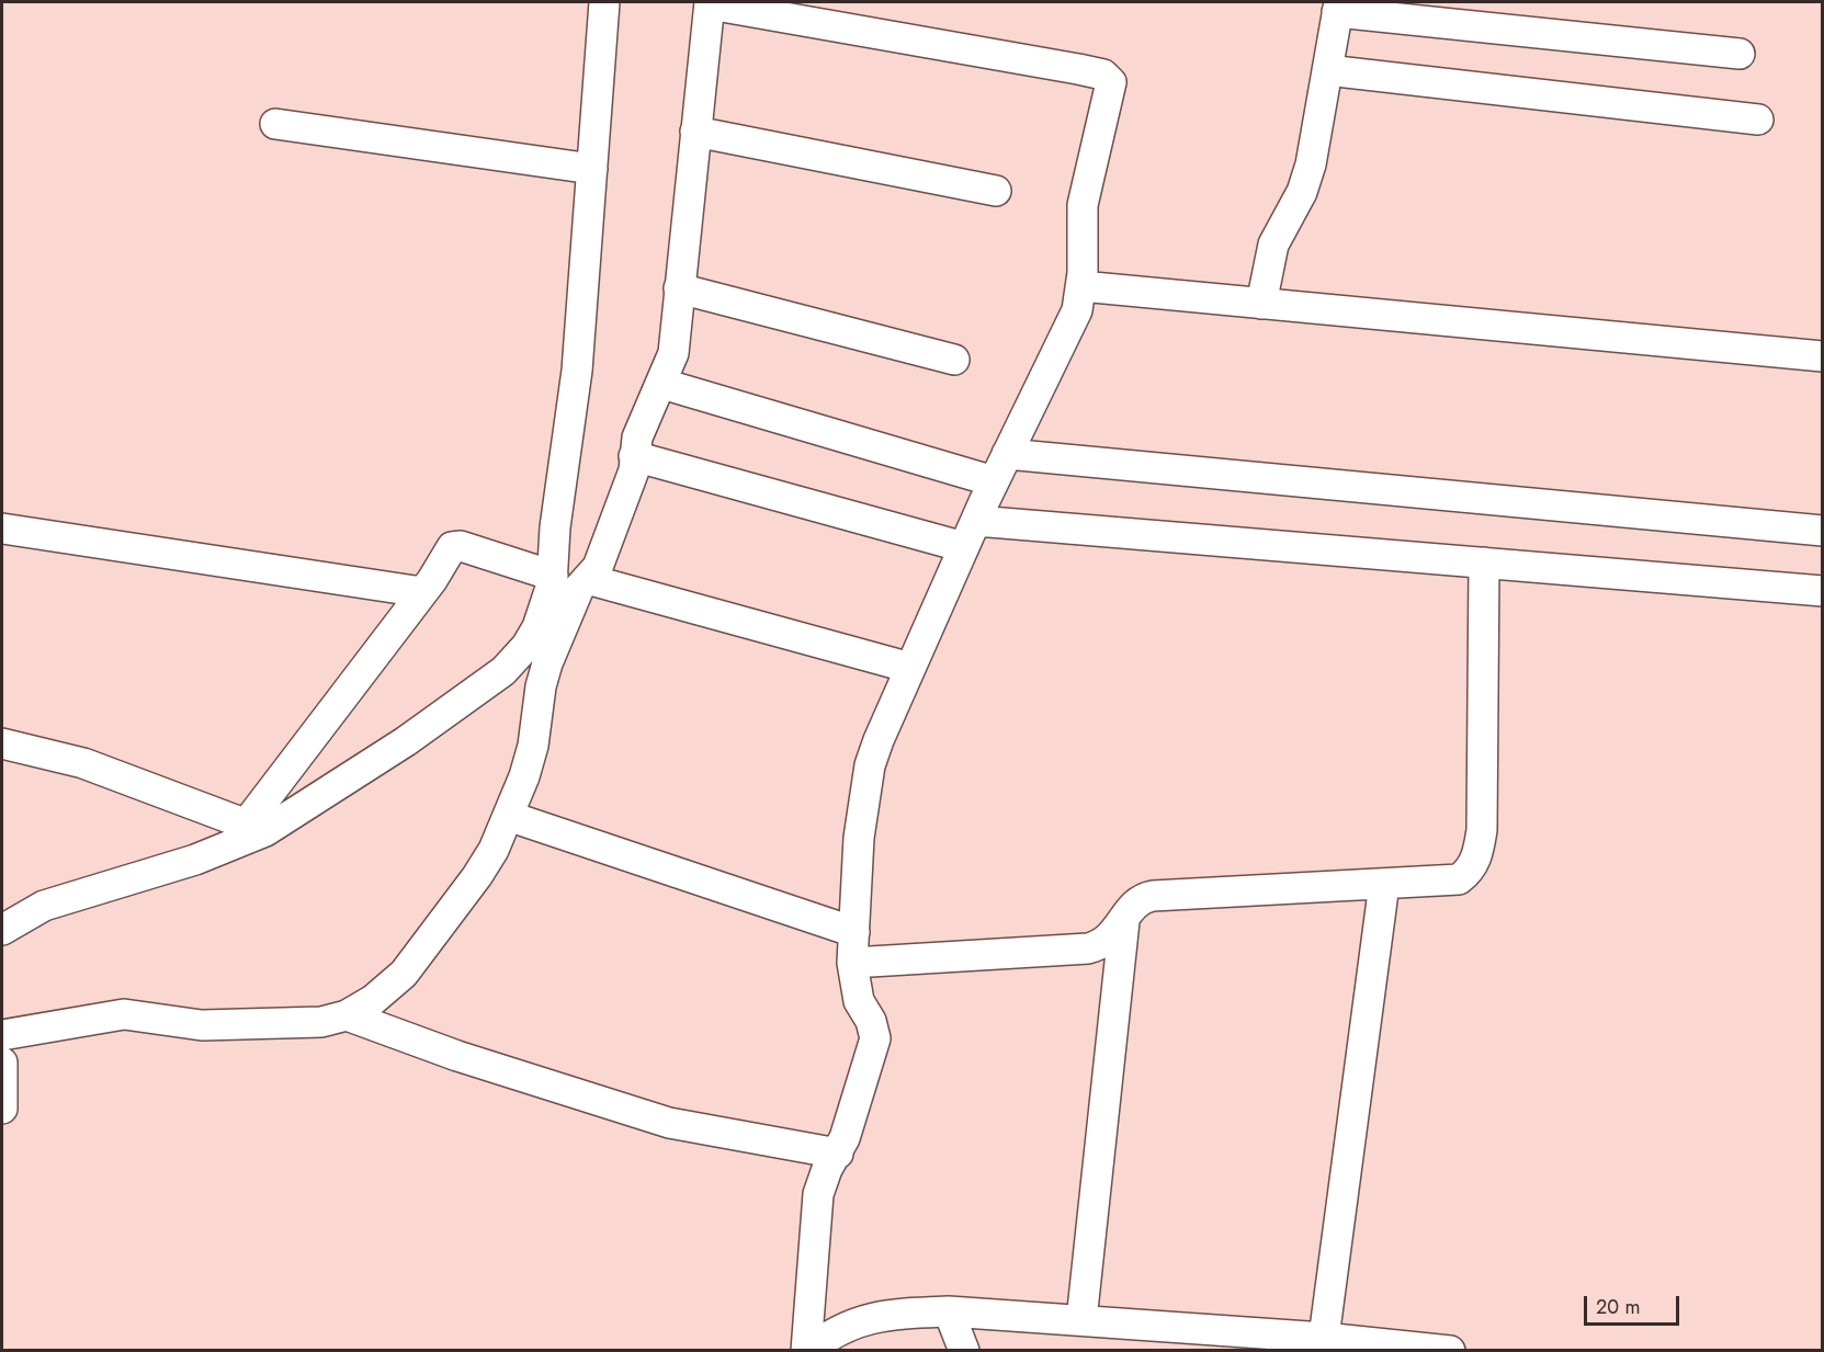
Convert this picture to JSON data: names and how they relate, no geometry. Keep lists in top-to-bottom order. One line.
{"scale_bar":"20 m"}
